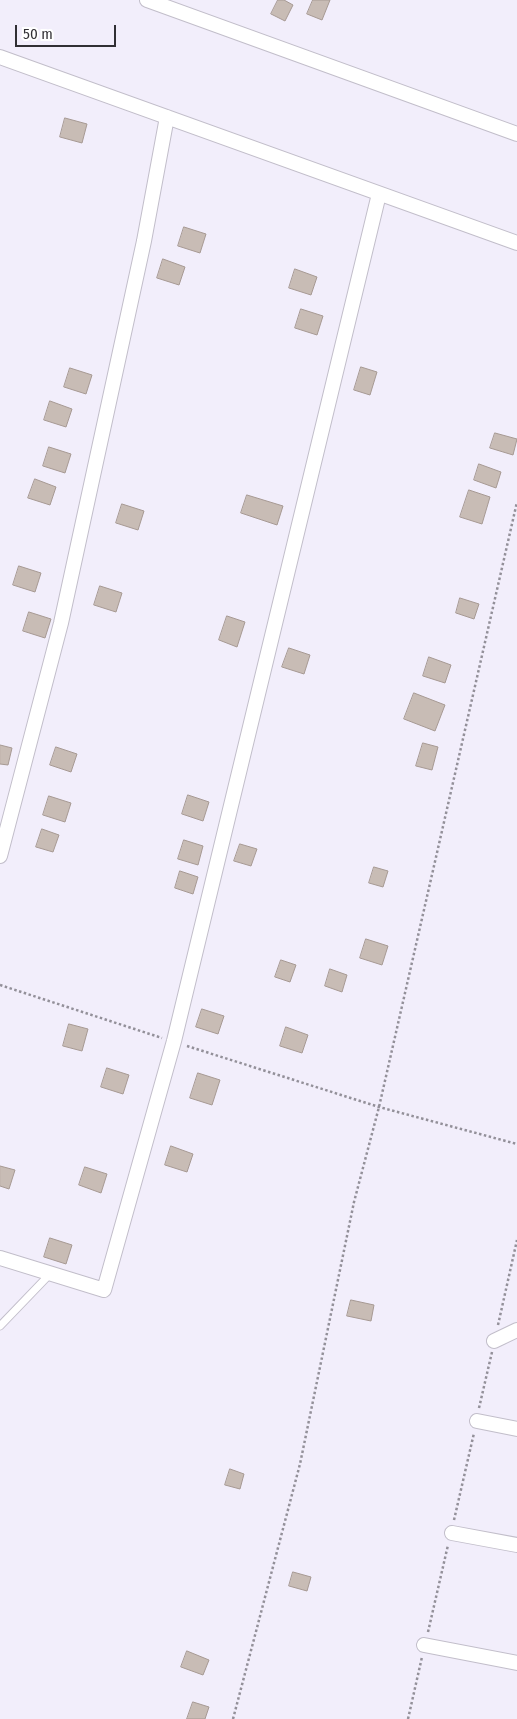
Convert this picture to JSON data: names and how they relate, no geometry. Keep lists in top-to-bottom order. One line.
{"scale_bar":"50 m"}
